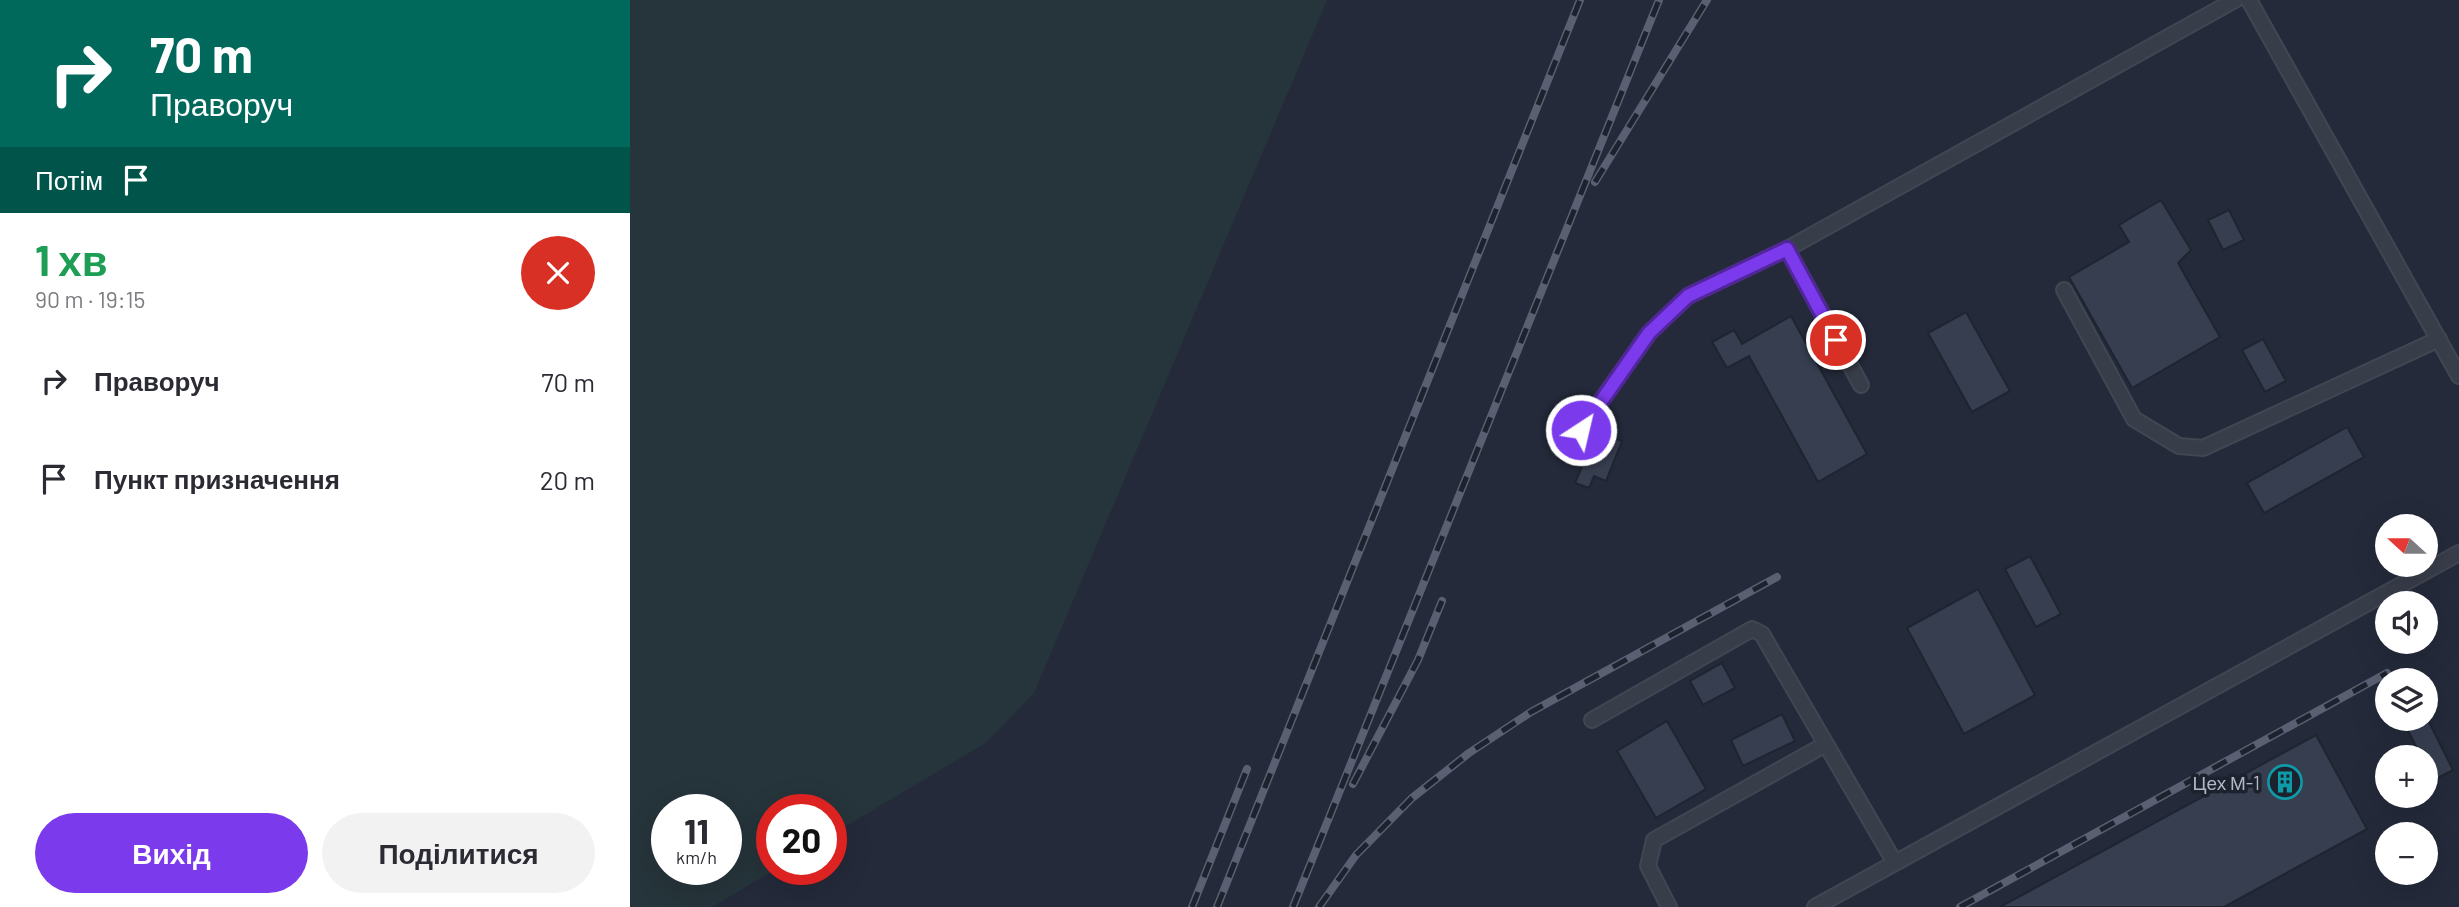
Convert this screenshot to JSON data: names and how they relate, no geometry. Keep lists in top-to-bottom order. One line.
{"places":{"building":["Цех М-1"]},"north":"left","page":{"turn":["70 m","Праворуч"],"then":"Потім","heading":["1 хв","90 m · 19:15"],"list":[{"name":"Праворуч","value":"70 m"},{"name":"Пункт призначення","value":"20 m"}],"map_buttons":["+","−"],"speed":"11 km/h","limit":"20","buttons":["Вихід","Поділитися"]}}
